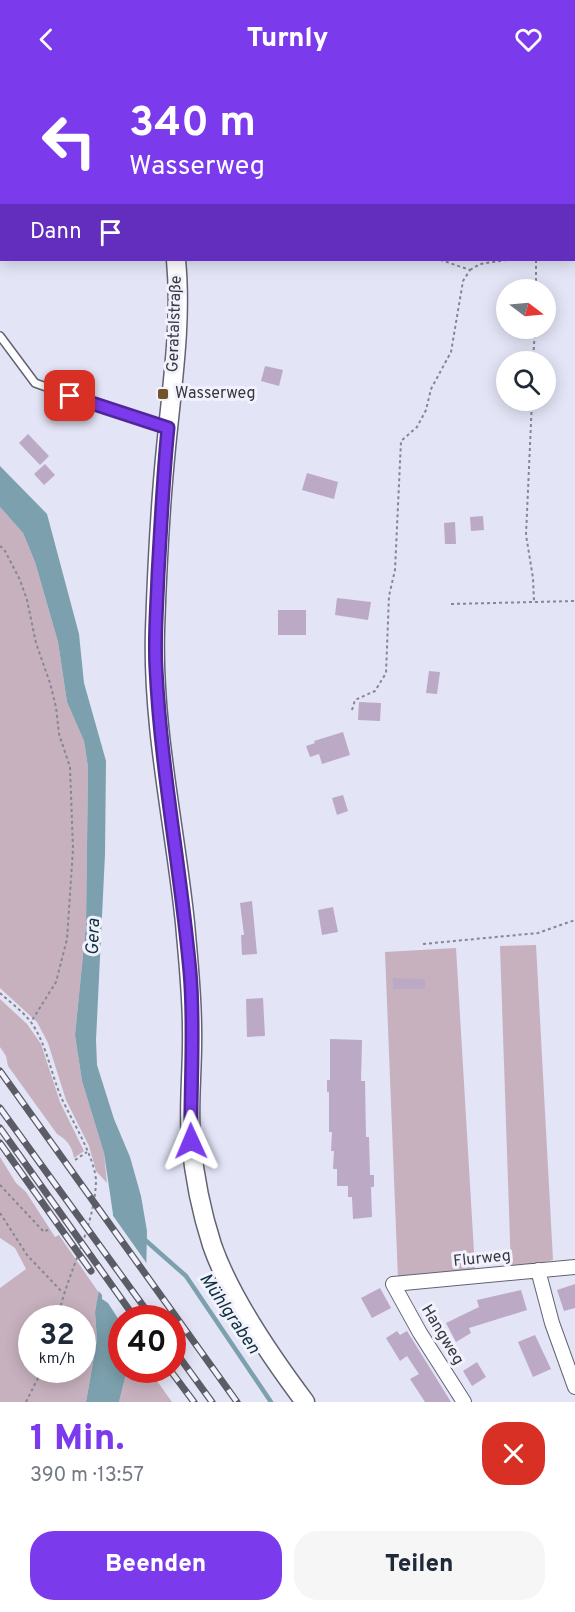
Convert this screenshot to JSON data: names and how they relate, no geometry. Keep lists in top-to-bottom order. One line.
{"streets":{"street":["Geratalstraße","Flurweg","Hangweg"]},"crossings":[["Flurweg","Hangweg"]],"water":["Gera","Mühlgraben"],"places":{"transit":["Wasserweg"]},"north":"right","page":{"header":"Turnly","turn":["340 m","Wasserweg"],"then":"Dann","speed":"32 km/h","limit":"40","heading":["1 Min.","390 m · 13:57"],"buttons":["Beenden","Teilen"]}}
